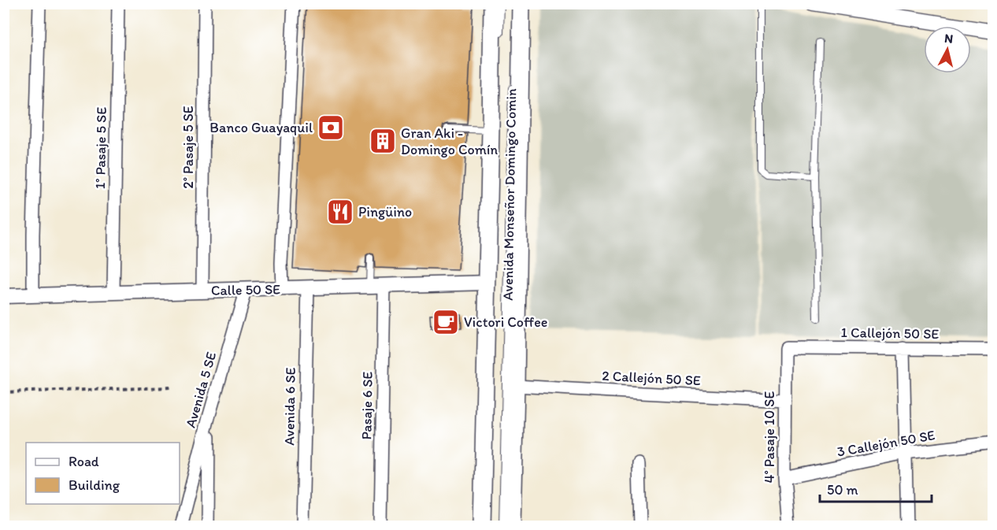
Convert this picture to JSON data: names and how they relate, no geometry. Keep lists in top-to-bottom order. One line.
{"streets":{"main road":["Avenida Monseñor Domingo Comin"],"street":["2° Pasaje 5 SE","1° Pasaje 5 SE","Calle 50 SE","1 Callejón 50 SE","2 Callejón 50 SE","Avenida 5 SE","Pasaje 6 SE","Avenida 6 SE","4° Pasaje 10 SE","3 Callejón 50 SE"]},"crossings":[["2° Pasaje 5 SE","Calle 50 SE"],["1° Pasaje 5 SE","Calle 50 SE"],["Avenida Monseñor Domingo Comin","Calle 50 SE"],["Avenida Monseñor Domingo Comin","2 Callejón 50 SE"],["Calle 50 SE","Avenida 5 SE"],["Calle 50 SE","Pasaje 6 SE"],["Calle 50 SE","Avenida 6 SE"],["1 Callejón 50 SE","4° Pasaje 10 SE"],["2 Callejón 50 SE","4° Pasaje 10 SE"],["4° Pasaje 10 SE","3 Callejón 50 SE"]],"places":{"bank":["Banco Guayaquil"],"building":["Gran Aki - Domingo Comín"],"restaurant":["Pingüino"],"cafe":["Victori Coffee"]},"legend":["Road","Building"],"scale_bar":"50 m","north":"top"}
